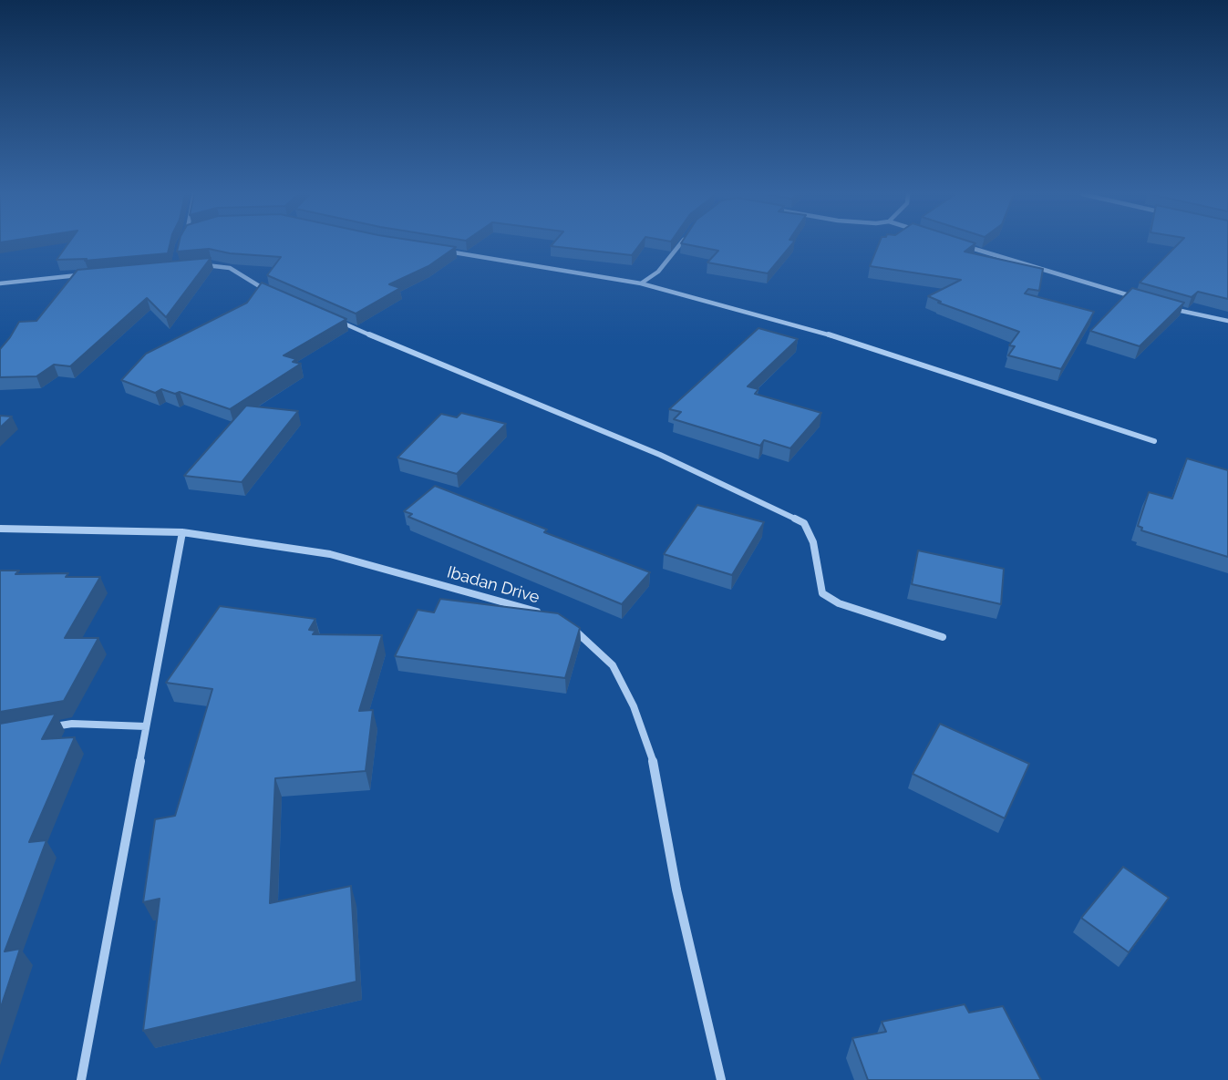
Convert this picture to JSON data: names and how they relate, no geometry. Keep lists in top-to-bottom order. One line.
{"streets":{"street":["Ibadan Drive"]}}
